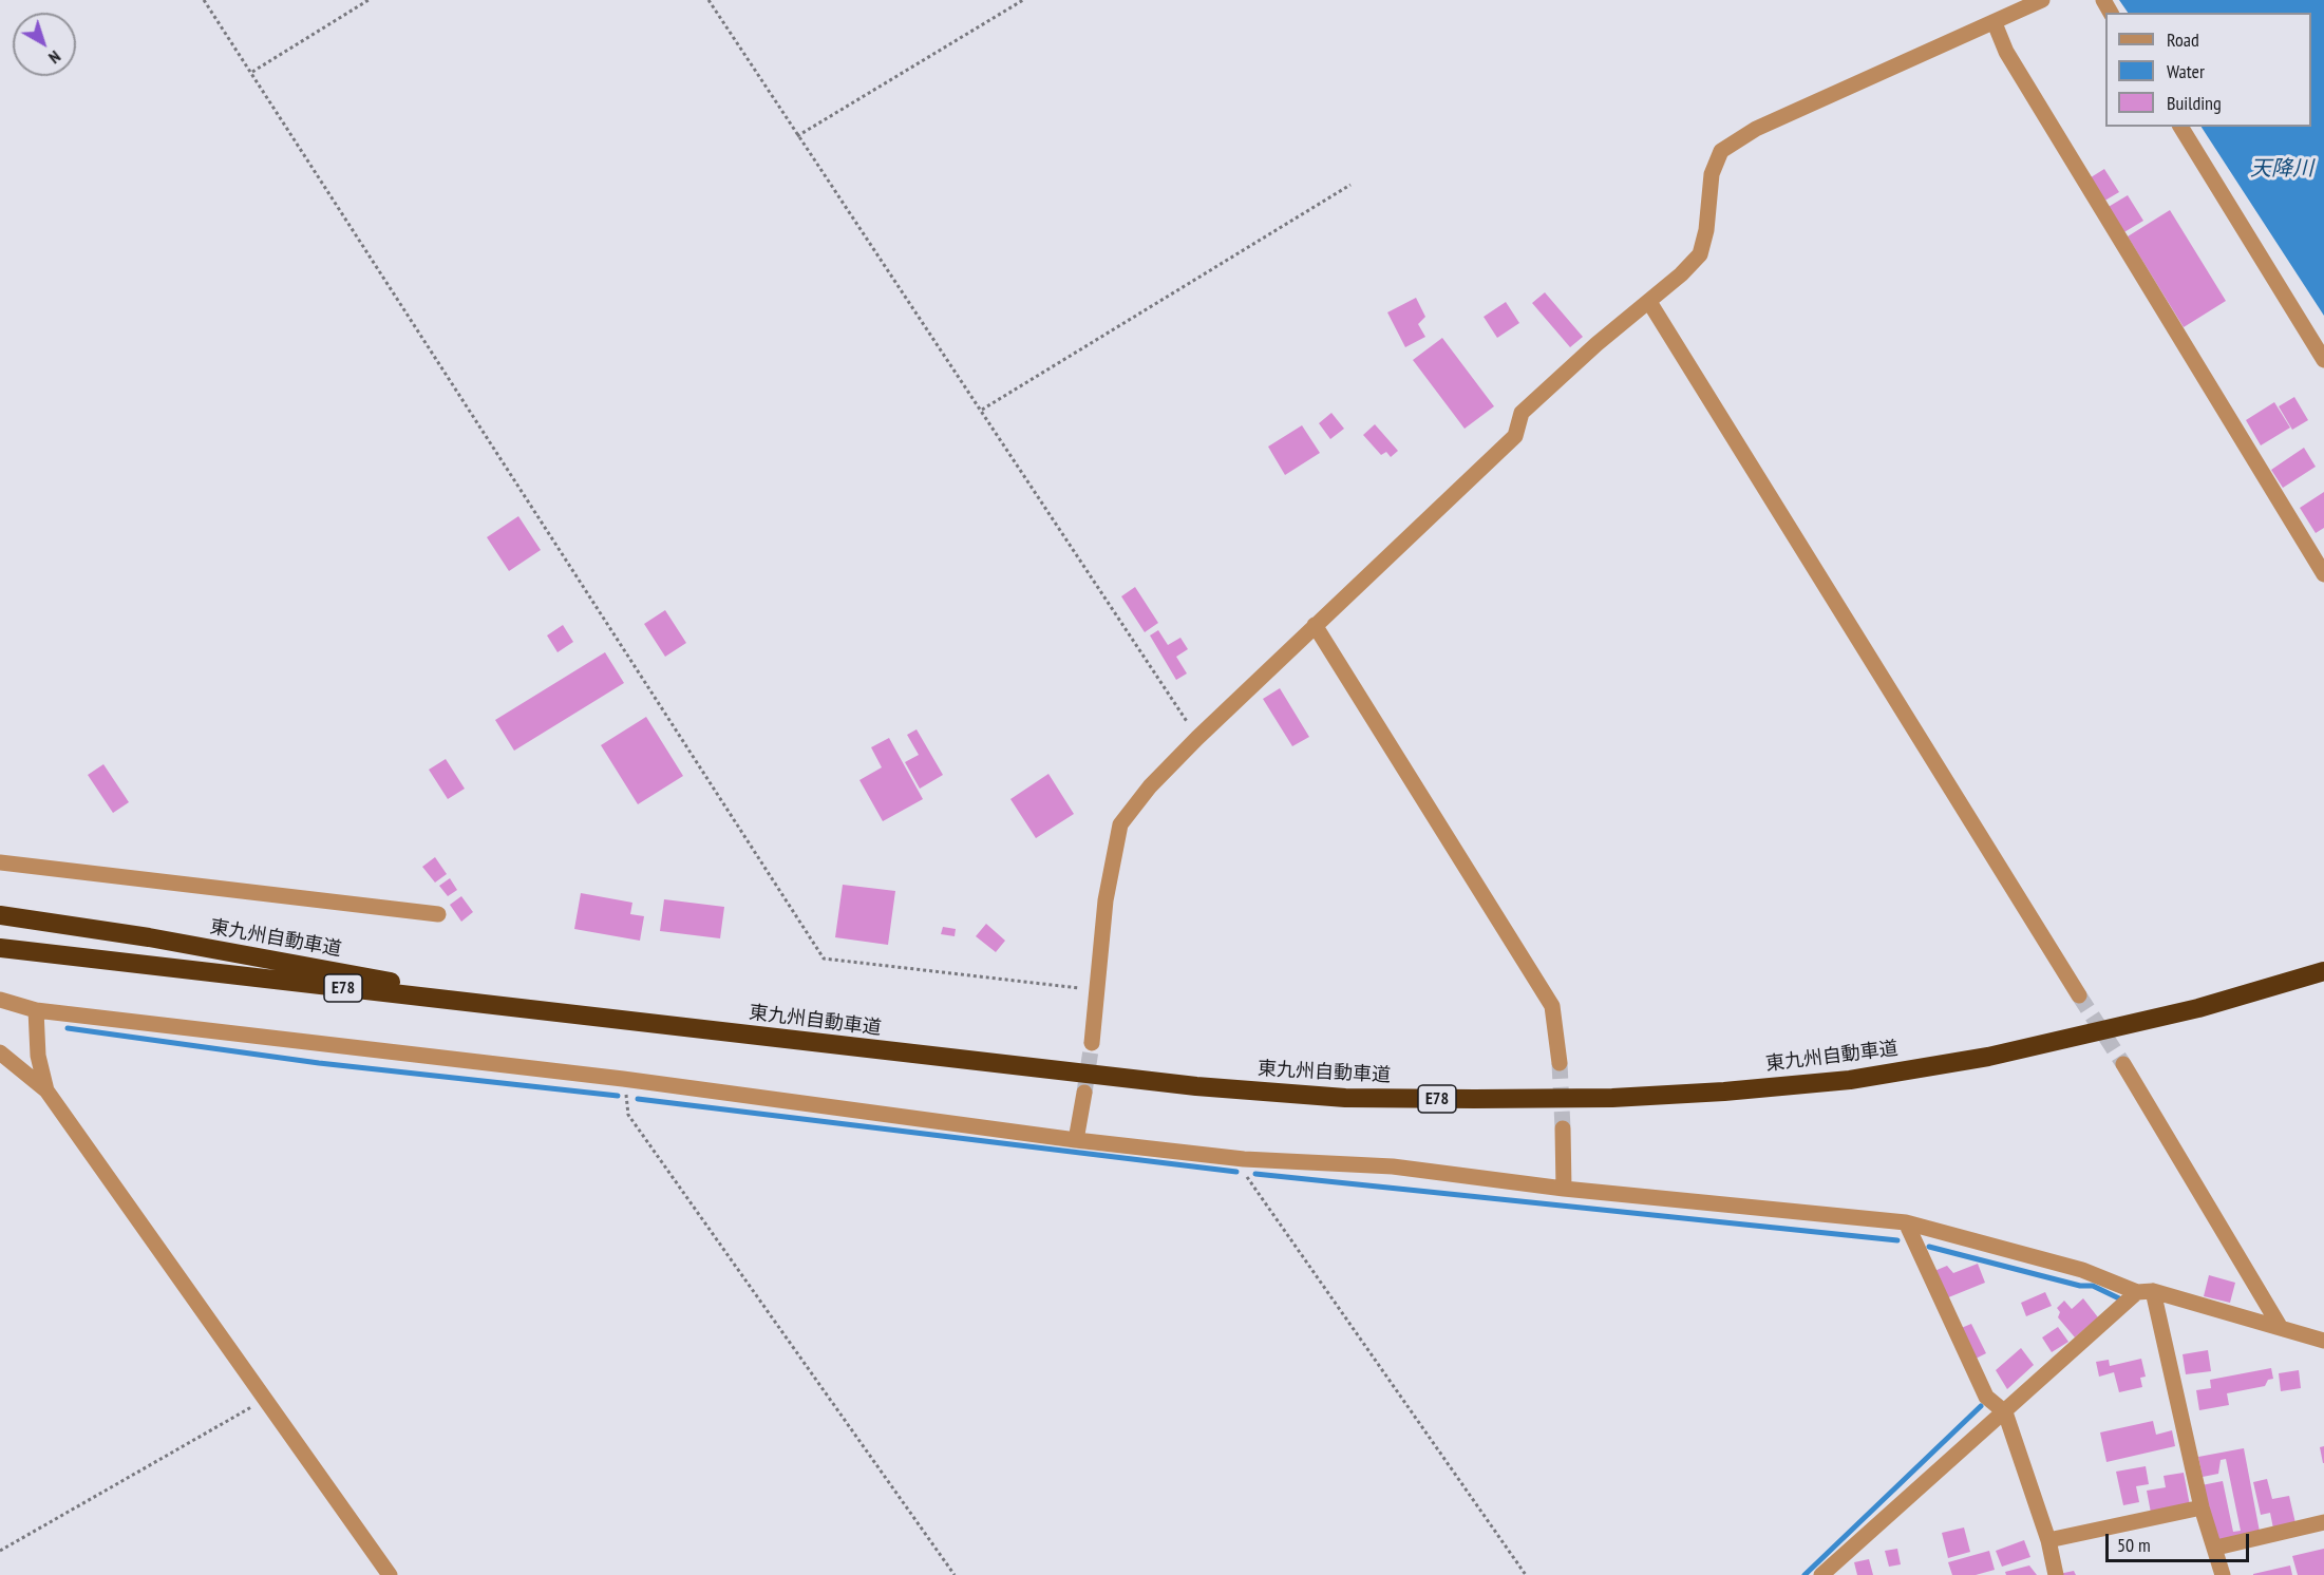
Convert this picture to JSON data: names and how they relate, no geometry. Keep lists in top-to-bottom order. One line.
{"streets":{"highway":["東九州自動車道","E78"]},"water":["天降川"],"legend":["Road","Water","Building"],"scale_bar":"50 m","north":"bottom right"}
